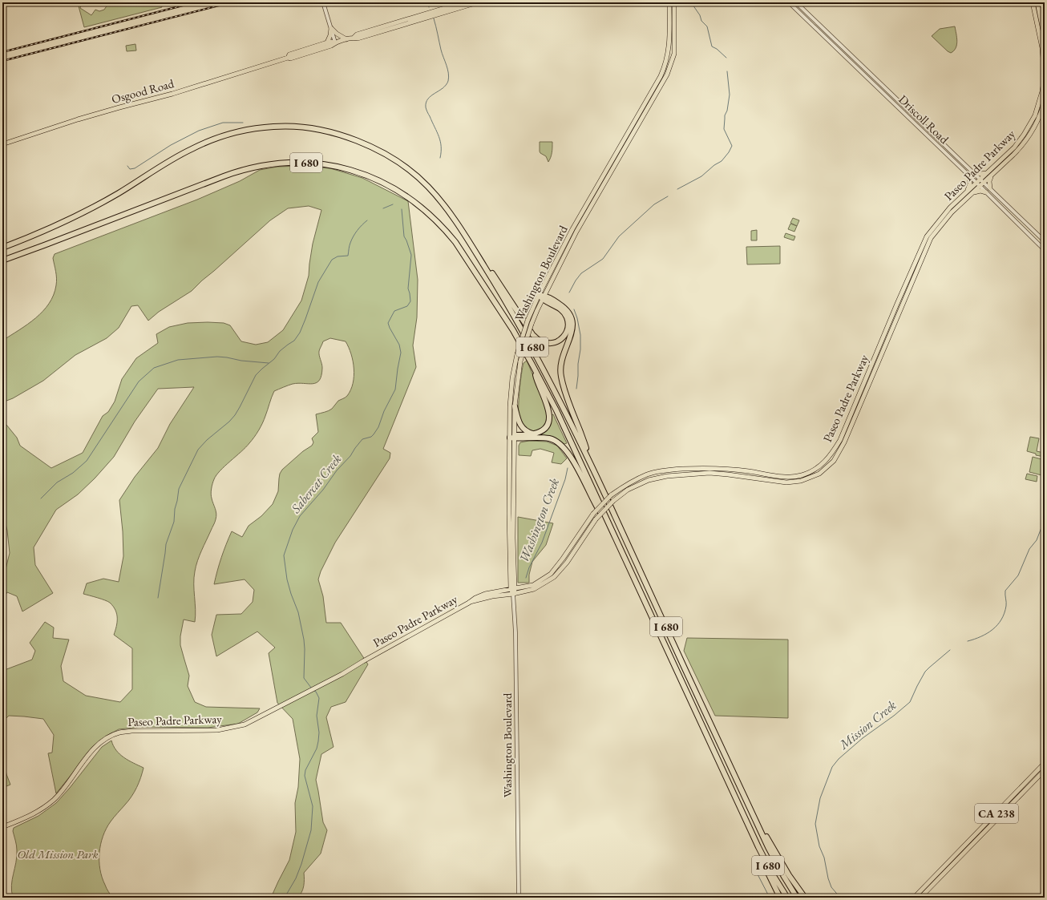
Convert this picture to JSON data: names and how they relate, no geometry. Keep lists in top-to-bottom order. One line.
{"streets":{"highway":["I 680"],"main road":["Osgood Road","Paseo Padre Parkway","Washington Boulevard","CA 238"],"street":["Driscoll Road"]},"crossings":[["Driscoll Road","Paseo Padre Parkway"],["Paseo Padre Parkway","Washington Boulevard"]],"water":["Sabercat Creek","Washington Creek","Mission Creek"],"parks":["Old Mission Park"]}
